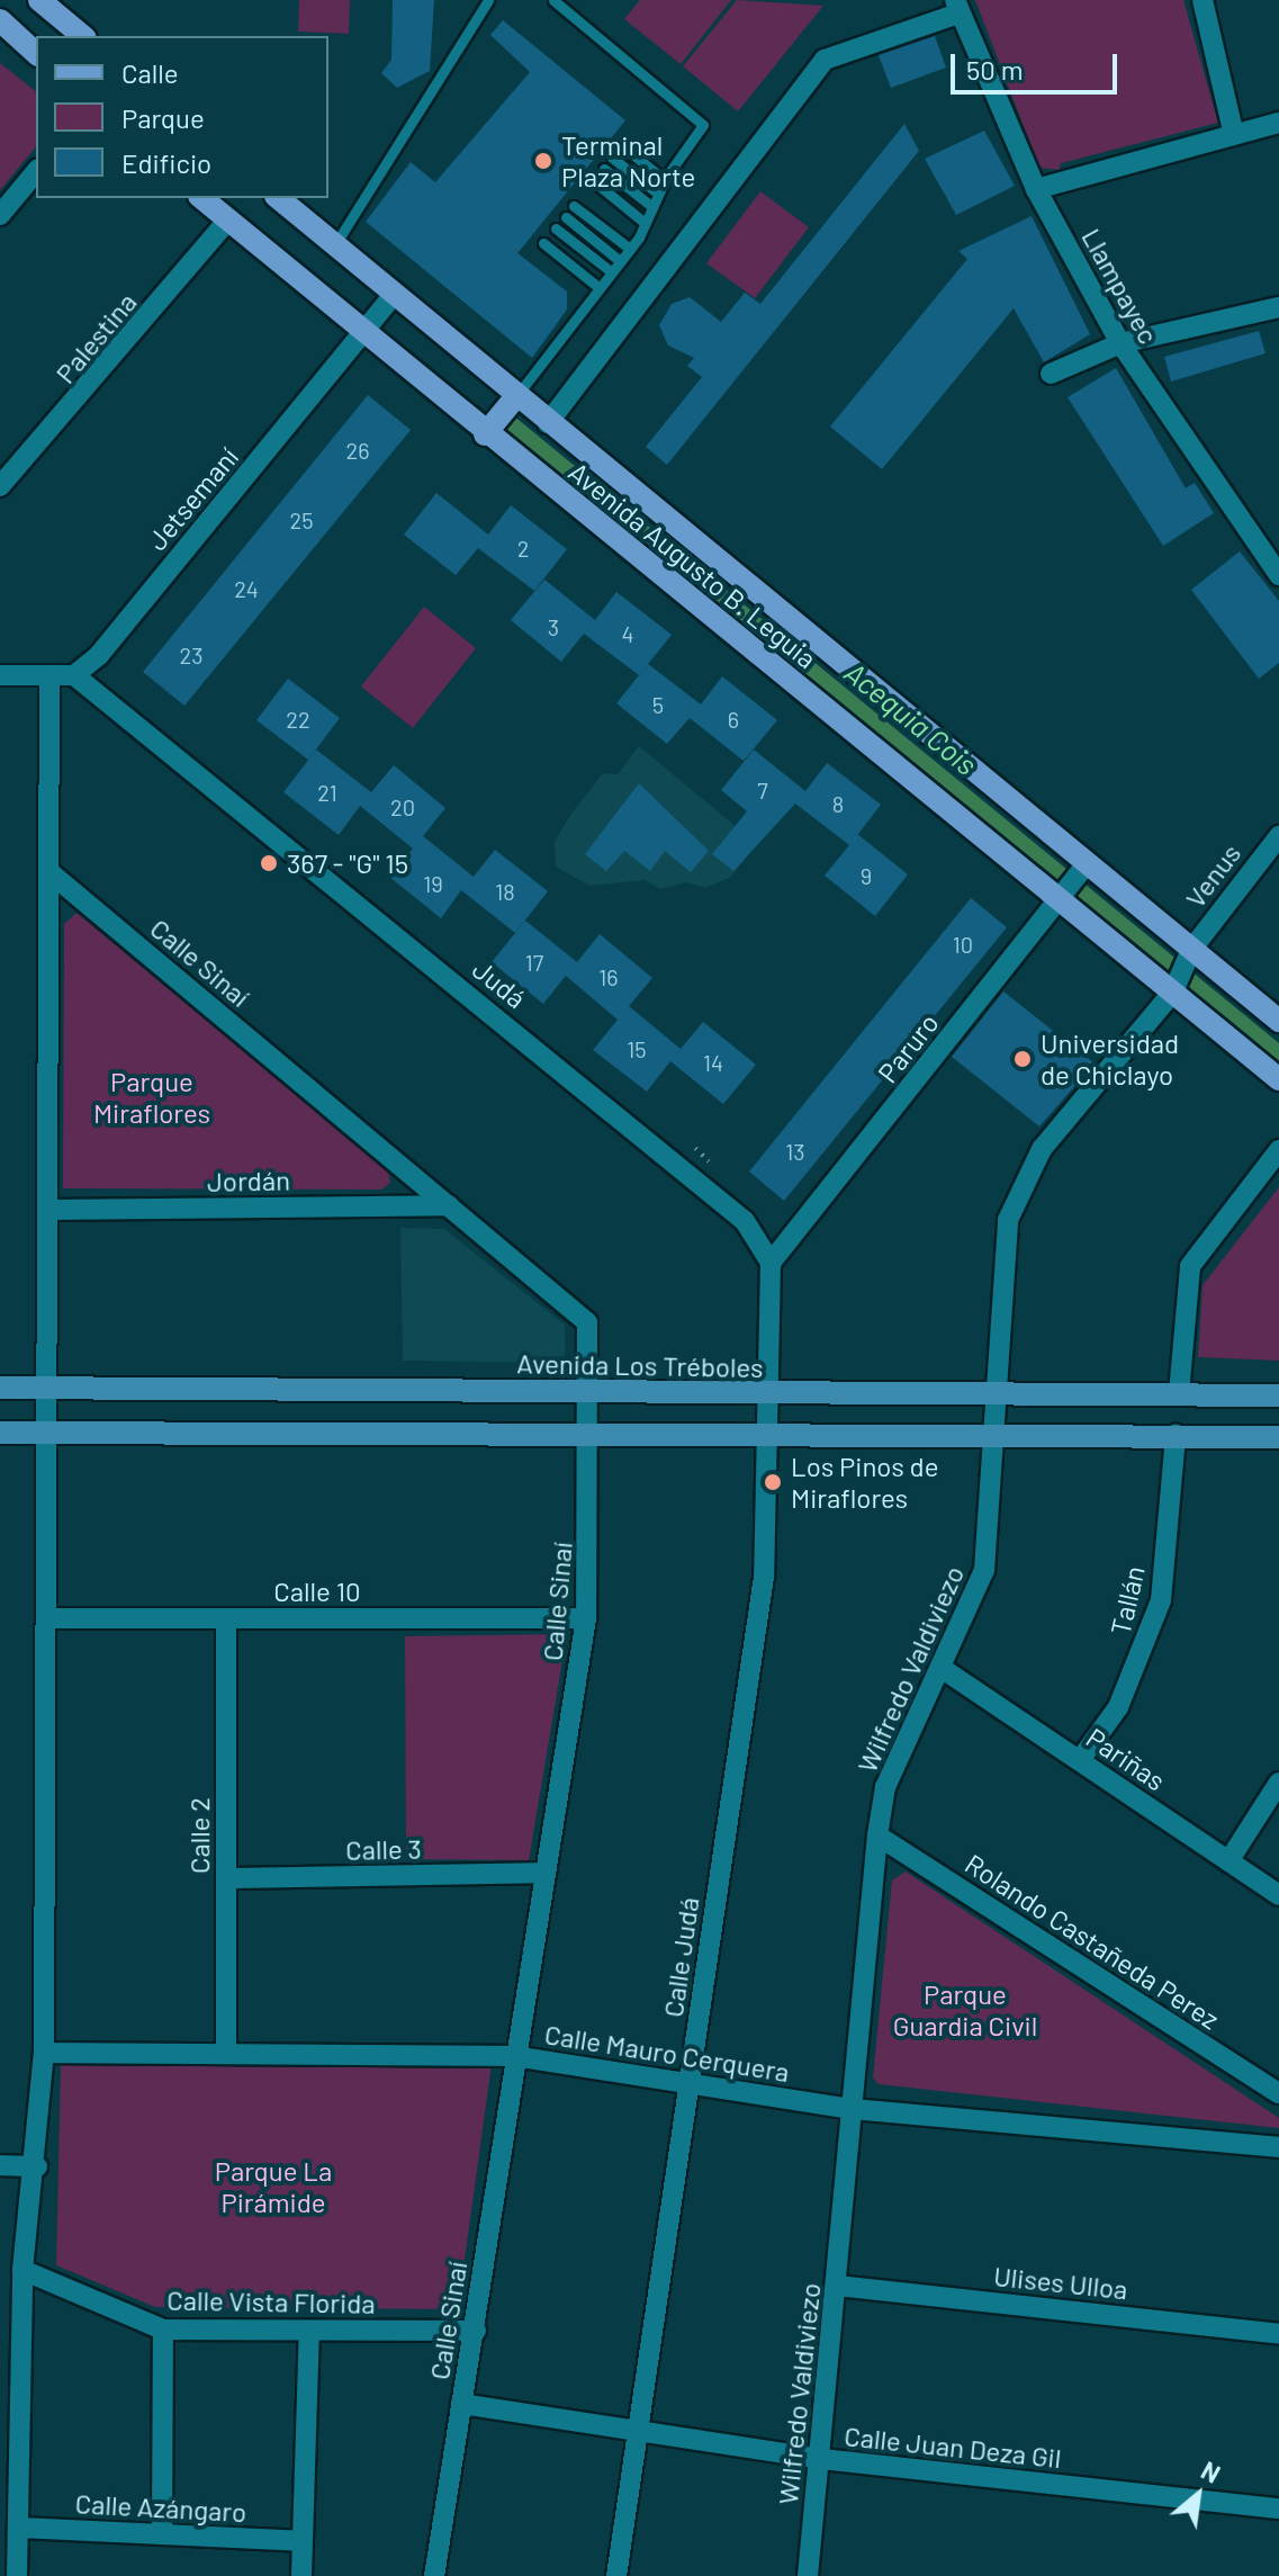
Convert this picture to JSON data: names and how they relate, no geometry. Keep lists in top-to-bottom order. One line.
{"streets":{"main road":["Avenida Augusto B. Leguia","Avenida Los Tréboles"],"street":["Llampayec","Palestina","Jetsemaní","Venus","Calle Sinaí","Judá","Paruro","Jordán","Calle 10","Tallán","Wilfredo Valdiviezo","Pariñas","Calle 2","Calle 3","Rolando Castañeda Perez","Calle Judá","Calle Mauro Cerquera","Ulises Ulloa","Calle Vista Florida","Calle Juan Deza Gil","Calle Azángaro"]},"crossings":[["Palestina","Avenida Augusto B. Leguia"],["Jetsemaní","Avenida Augusto B. Leguia"],["Jetsemaní","Judá"],["Avenida Augusto B. Leguia","Venus"],["Avenida Augusto B. Leguia","Paruro"],["Avenida Augusto B. Leguia","Wilfredo Valdiviezo"],["Venus","Wilfredo Valdiviezo"],["Calle Sinaí","Jordán"],["Calle Sinaí","Avenida Los Tréboles"],["Calle Sinaí","Calle 10"],["Calle Sinaí","Calle 3"],["Calle Sinaí","Calle Mauro Cerquera"],["Calle Sinaí","Calle Vista Florida"],["Calle Sinaí","Calle Juan Deza Gil"],["Judá","Paruro"],["Avenida Los Tréboles","Wilfredo Valdiviezo"],["Avenida Los Tréboles","Calle Judá"],["Calle 10","Calle 2"],["Tallán","Pariñas"],["Wilfredo Valdiviezo","Pariñas"],["Wilfredo Valdiviezo","Rolando Castañeda Perez"],["Wilfredo Valdiviezo","Calle Mauro Cerquera"],["Wilfredo Valdiviezo","Ulises Ulloa"],["Wilfredo Valdiviezo","Calle Juan Deza Gil"],["Calle 2","Calle 3"],["Calle 2","Calle Mauro Cerquera"],["Calle Judá","Calle Mauro Cerquera"],["Calle Judá","Calle Juan Deza Gil"]],"water":["Acequia Cois"],"parks":["Parque Miraflores","Parque Guardia Civil","Parque La Pirámide"],"places":["Terminal Plaza Norte","367 - \"G\" 15","Universidad de Chiclayo","Los Pinos de Miraflores"],"house_numbers":["26","25","2","24","3","4","23","5","22","6","7","21","8","20","9","19","18","10","17","16","15","14","13"],"legend":["Calle","Parque","Edificio"],"scale_bar":"50 m","north":"top right"}
